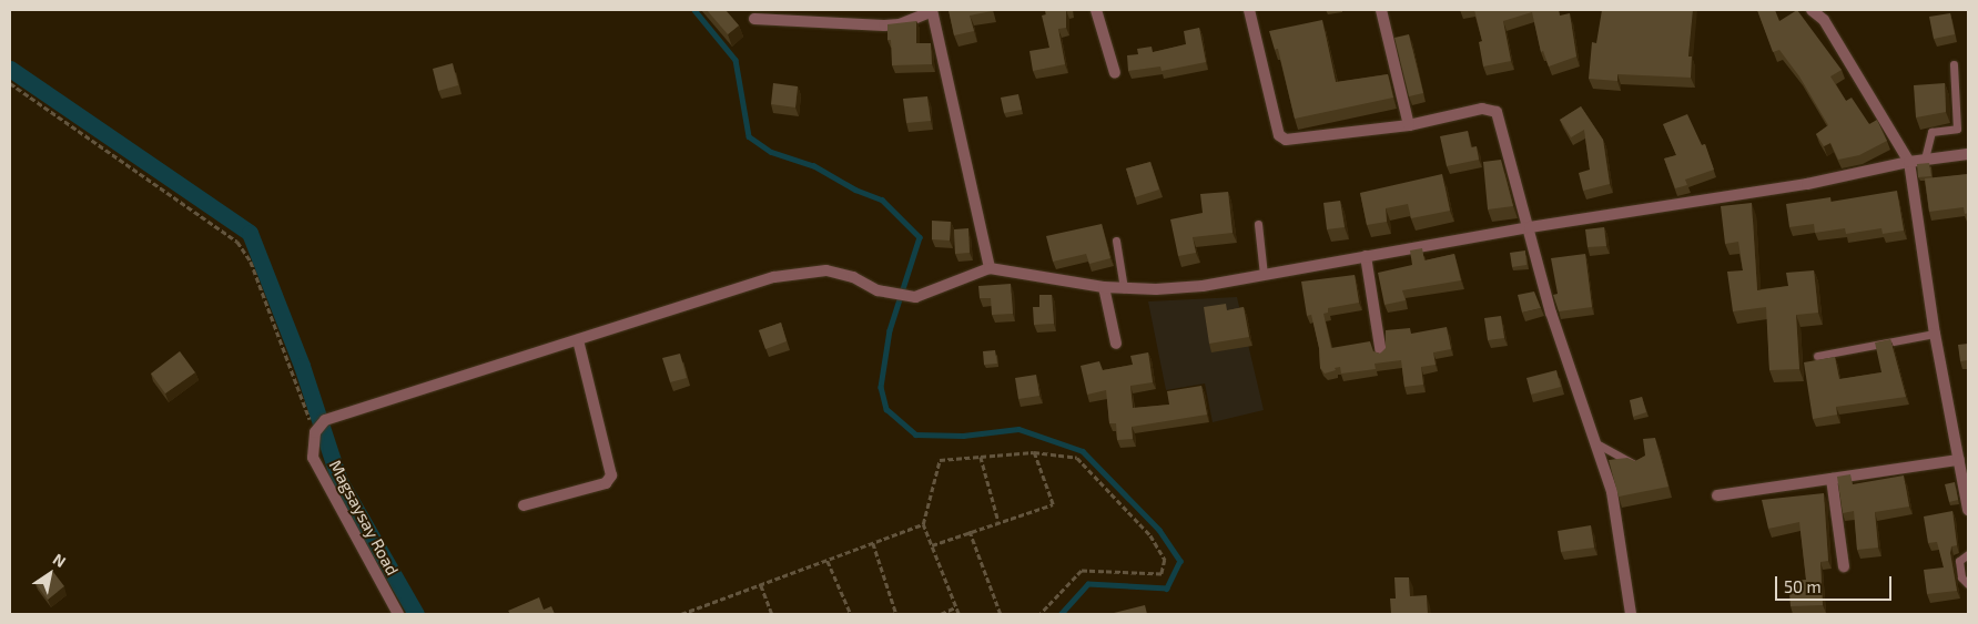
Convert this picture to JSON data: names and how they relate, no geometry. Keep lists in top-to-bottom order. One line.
{"streets":{"street":["Magsaysay Road"]},"scale_bar":"50 m","north":"top right"}
